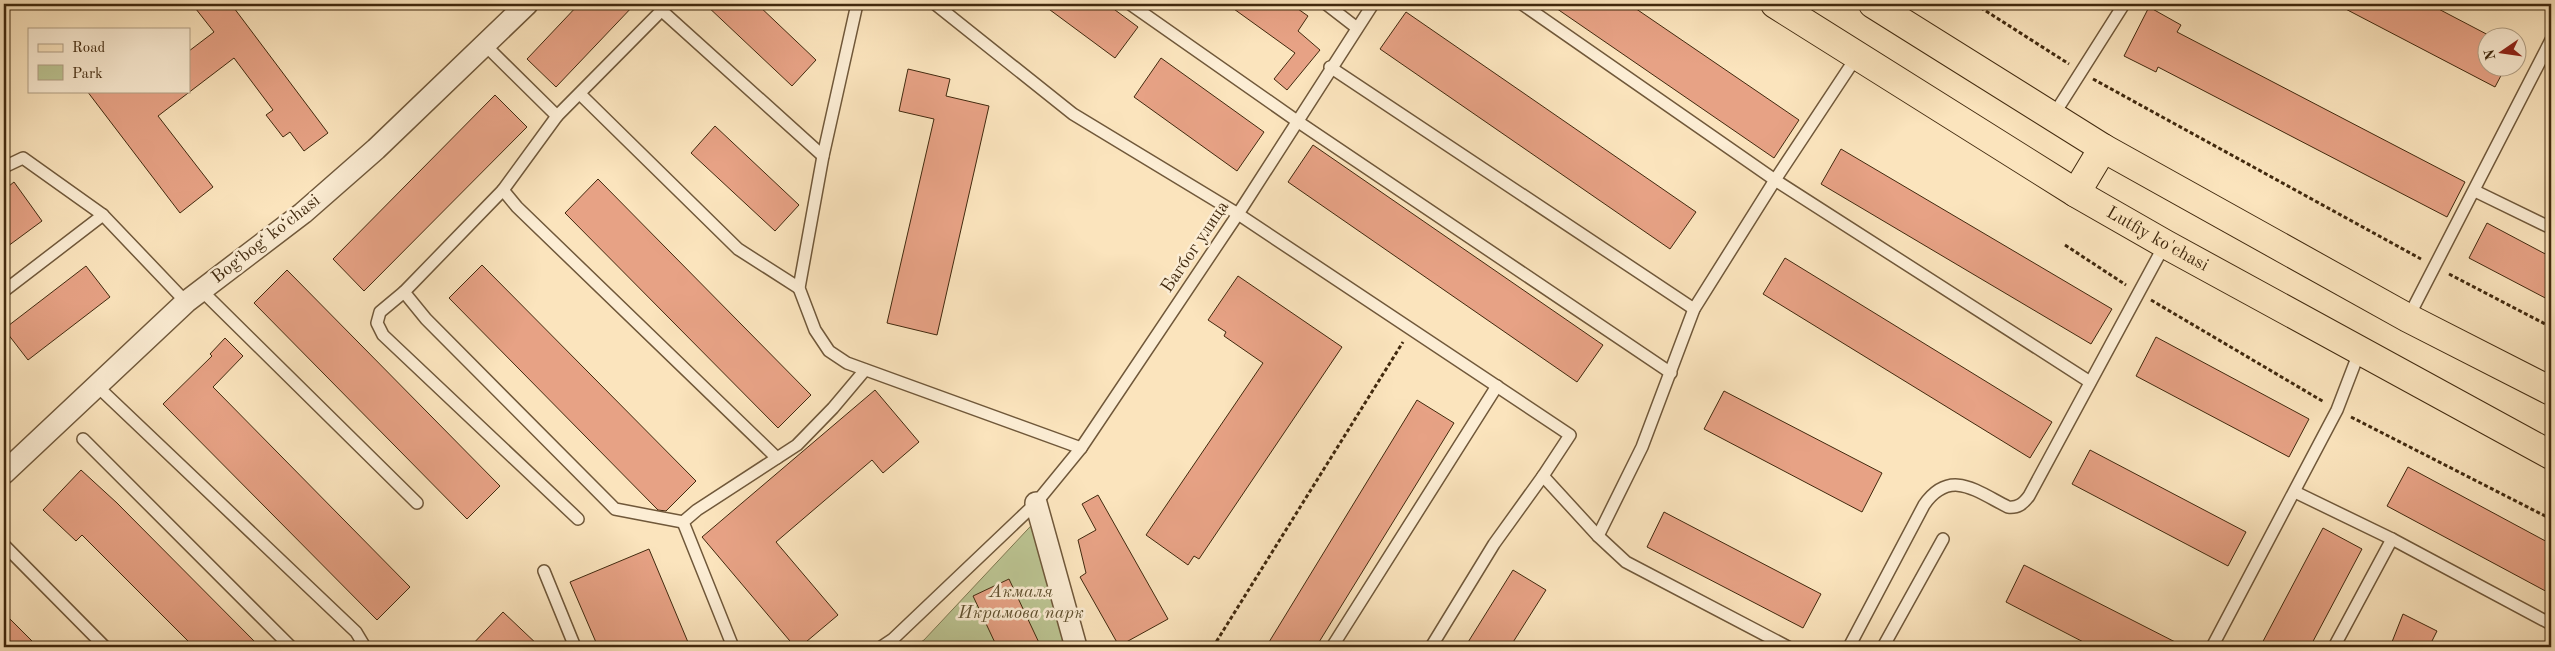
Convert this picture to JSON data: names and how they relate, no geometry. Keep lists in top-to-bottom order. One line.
{"streets":{"main road":["Lutfiy ko'chasi"],"street":["Bogʻbogʻ koʻchasi"],"lane":["Багбог улица"]},"parks":["Акмаля Икрамова парк"],"legend":["Road","Park"],"north":"left"}
